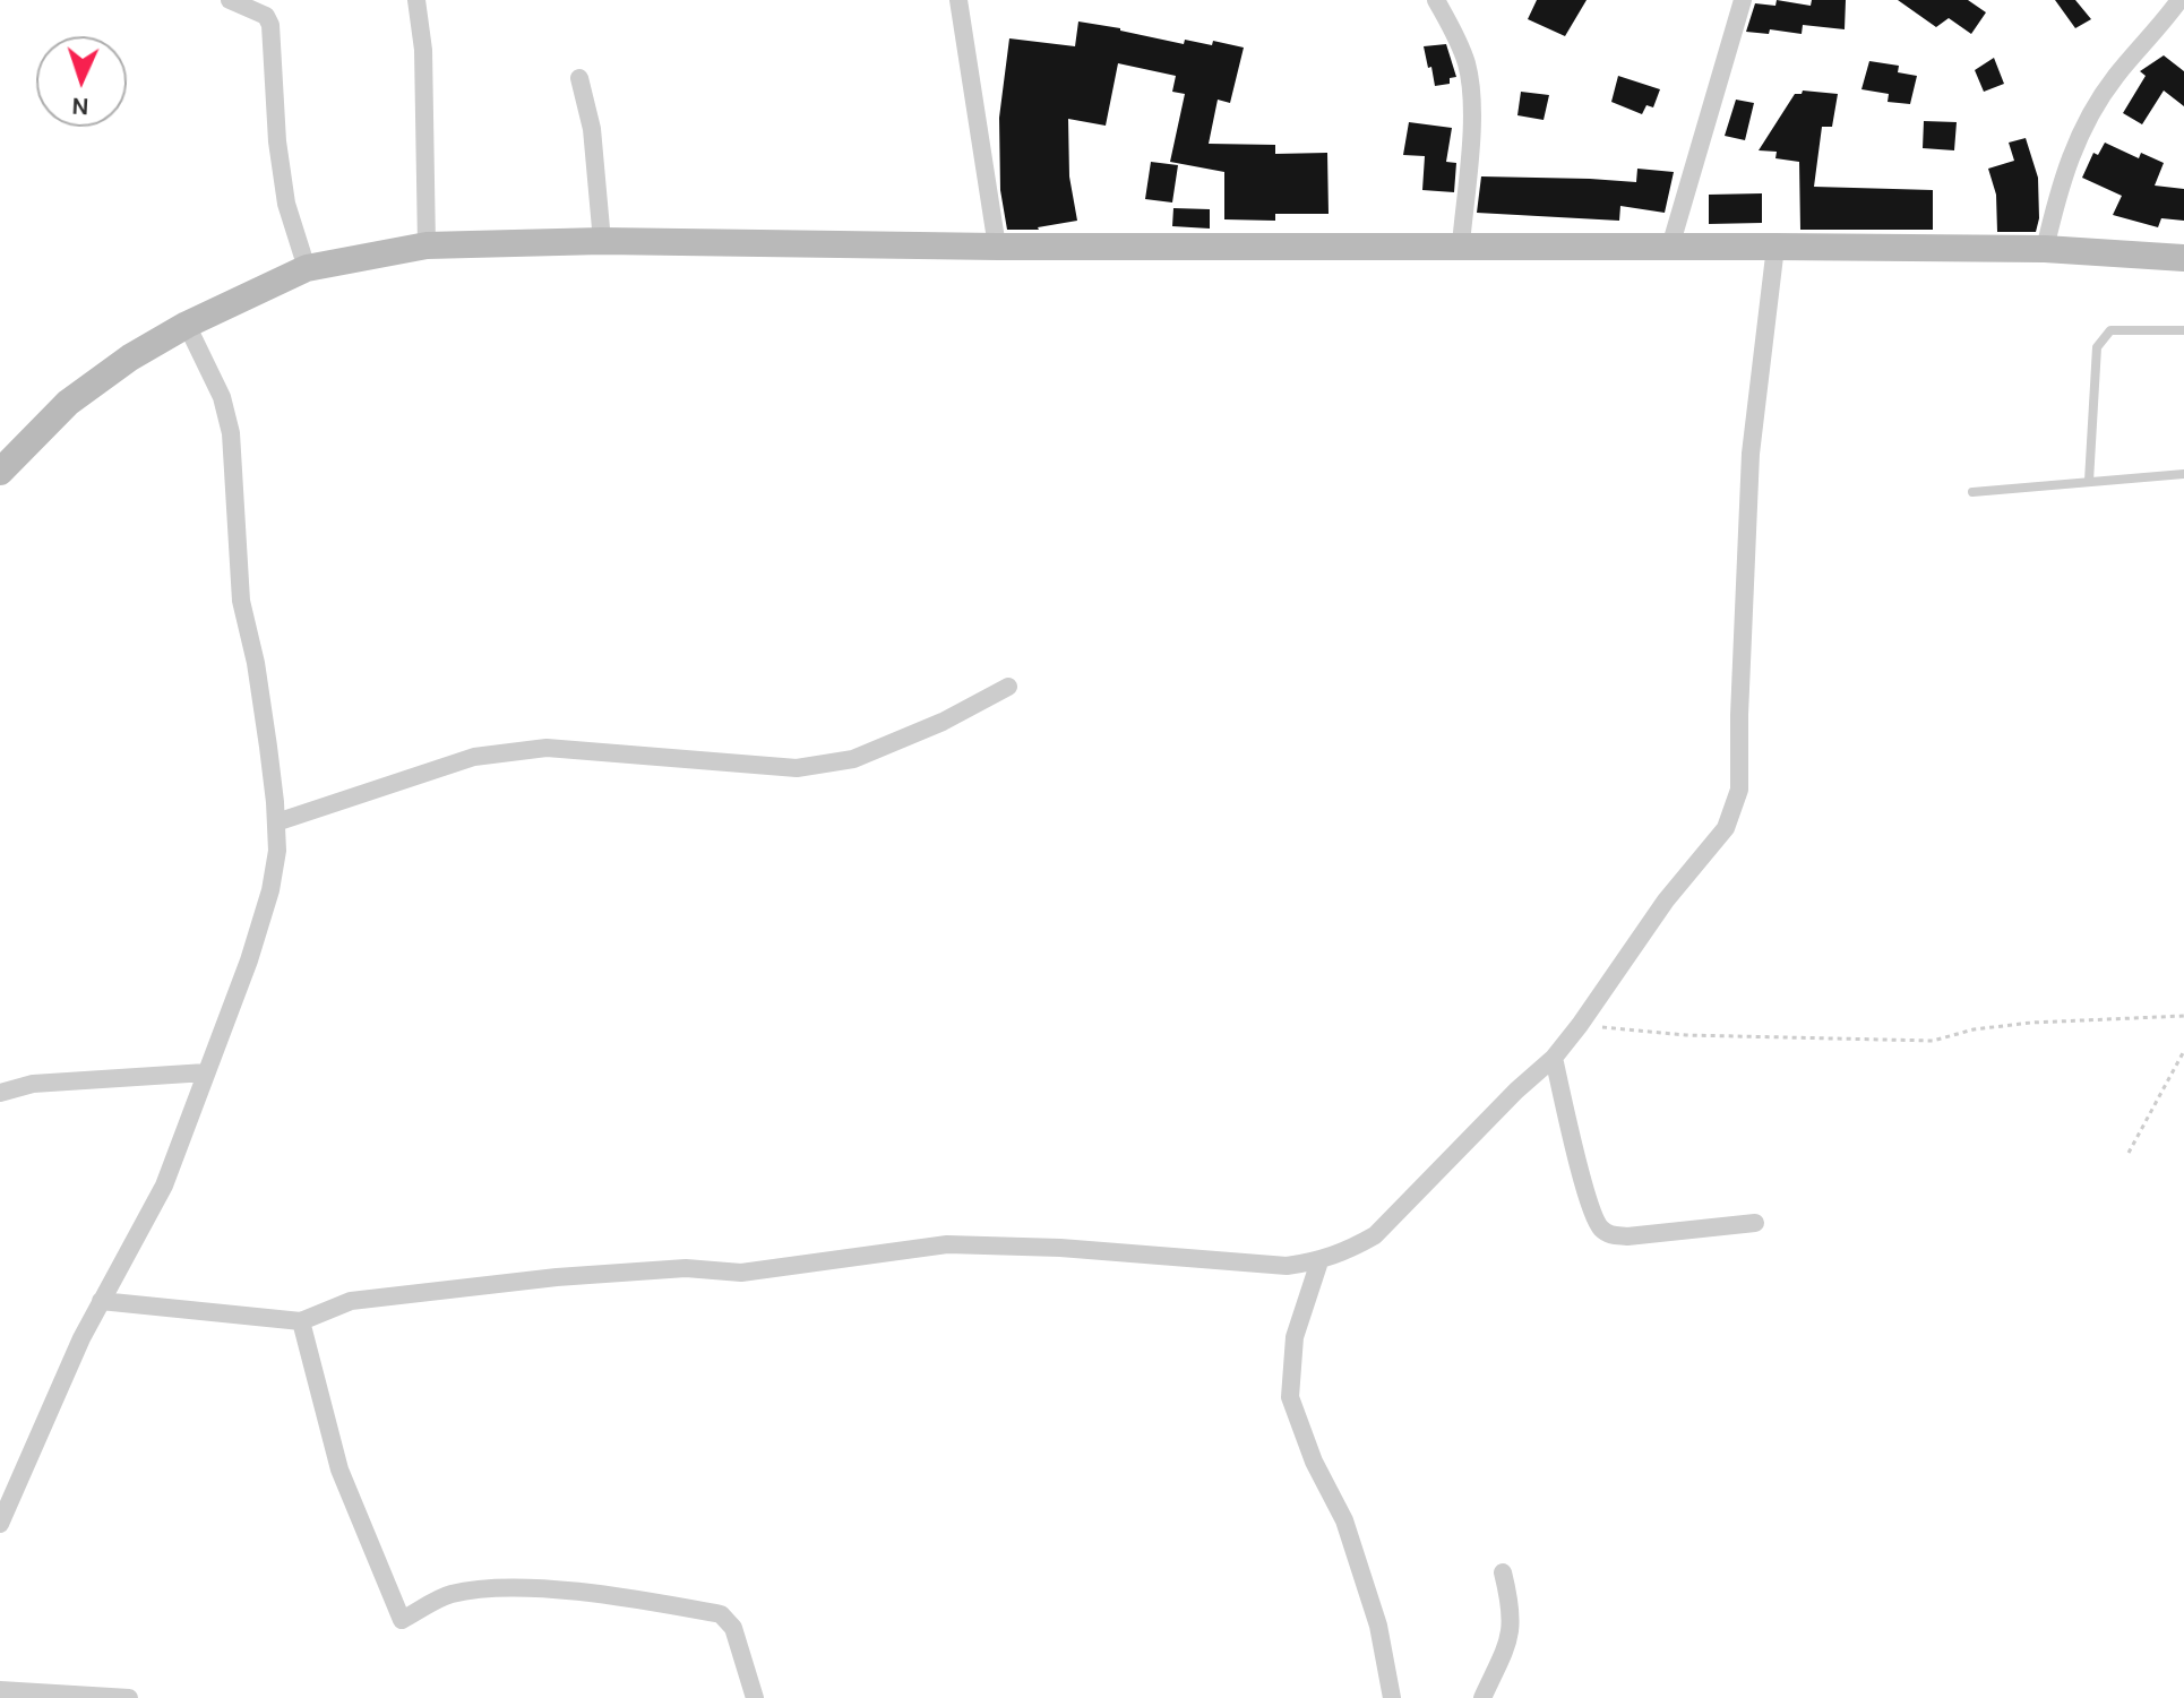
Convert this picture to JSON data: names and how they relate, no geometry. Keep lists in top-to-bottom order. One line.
{"north":"bottom"}
